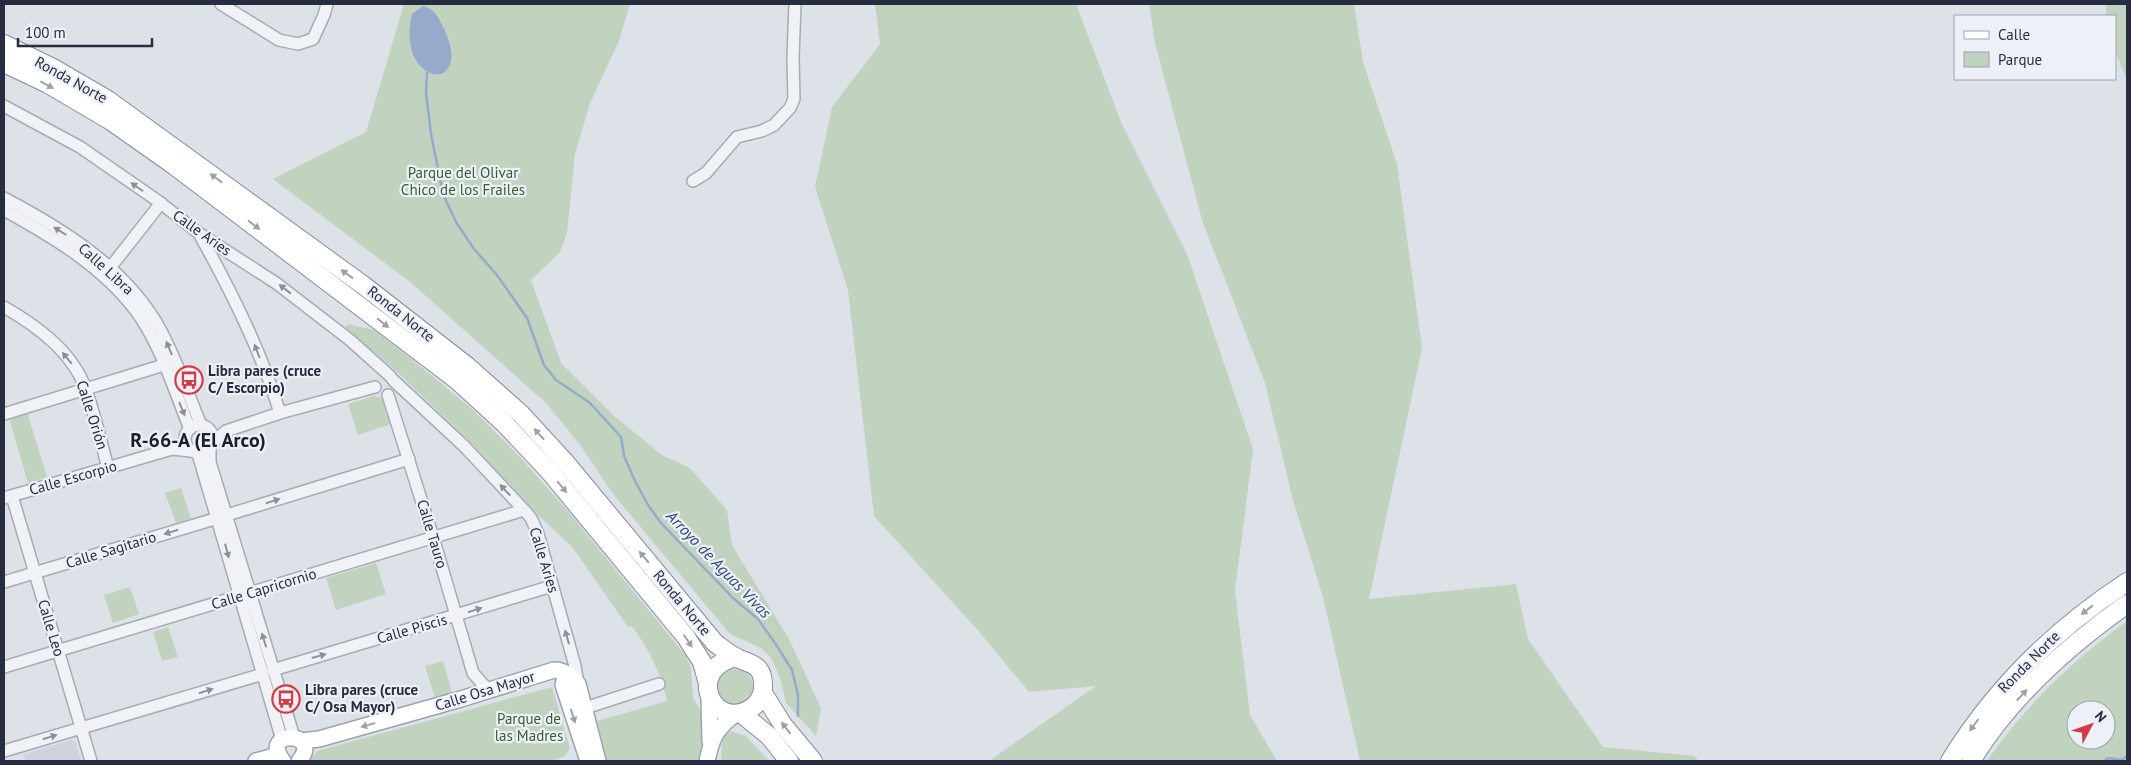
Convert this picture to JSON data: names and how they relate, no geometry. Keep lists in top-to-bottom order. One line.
{"streets":{"highway":["Ronda Norte"],"main road":["Calle Aries","Calle Osa Mayor"],"street":["Calle Libra","Calle Orión","Calle Escorpio","Calle Tauro","Calle Sagitario","Calle Capricornio","Calle Leo","Calle Piscis"]},"crossings":[["Calle Aries","Calle Tauro"],["Calle Aries","Calle Capricornio"],["Calle Aries","Calle Piscis"],["Calle Aries","Calle Osa Mayor"],["Calle Libra","Calle Escorpio"],["Calle Orión","Calle Escorpio"],["Calle Escorpio","Calle Leo"],["Calle Tauro","Calle Sagitario"],["Calle Tauro","Calle Capricornio"],["Calle Tauro","Calle Piscis"],["Calle Tauro","Calle Osa Mayor"],["Calle Sagitario","Calle Leo"],["Calle Capricornio","Calle Leo"],["Calle Leo","Calle Piscis"]],"one_way":["Calle Orión","Calle Piscis","Calle Osa Mayor"],"districts":["R-66-A (El Arco)"],"water":["Arroyo de Aguas Vivas"],"parks":["Parque del Olivar Chico de los Frailes","Parque de las Madres"],"places":{"bus stop":["Libra pares (cruce C/ Escorpio)","Libra pares (cruce C/ Osa Mayor)"]},"legend":["Calle","Parque"],"scale_bar":"100 m","north":"top right"}
